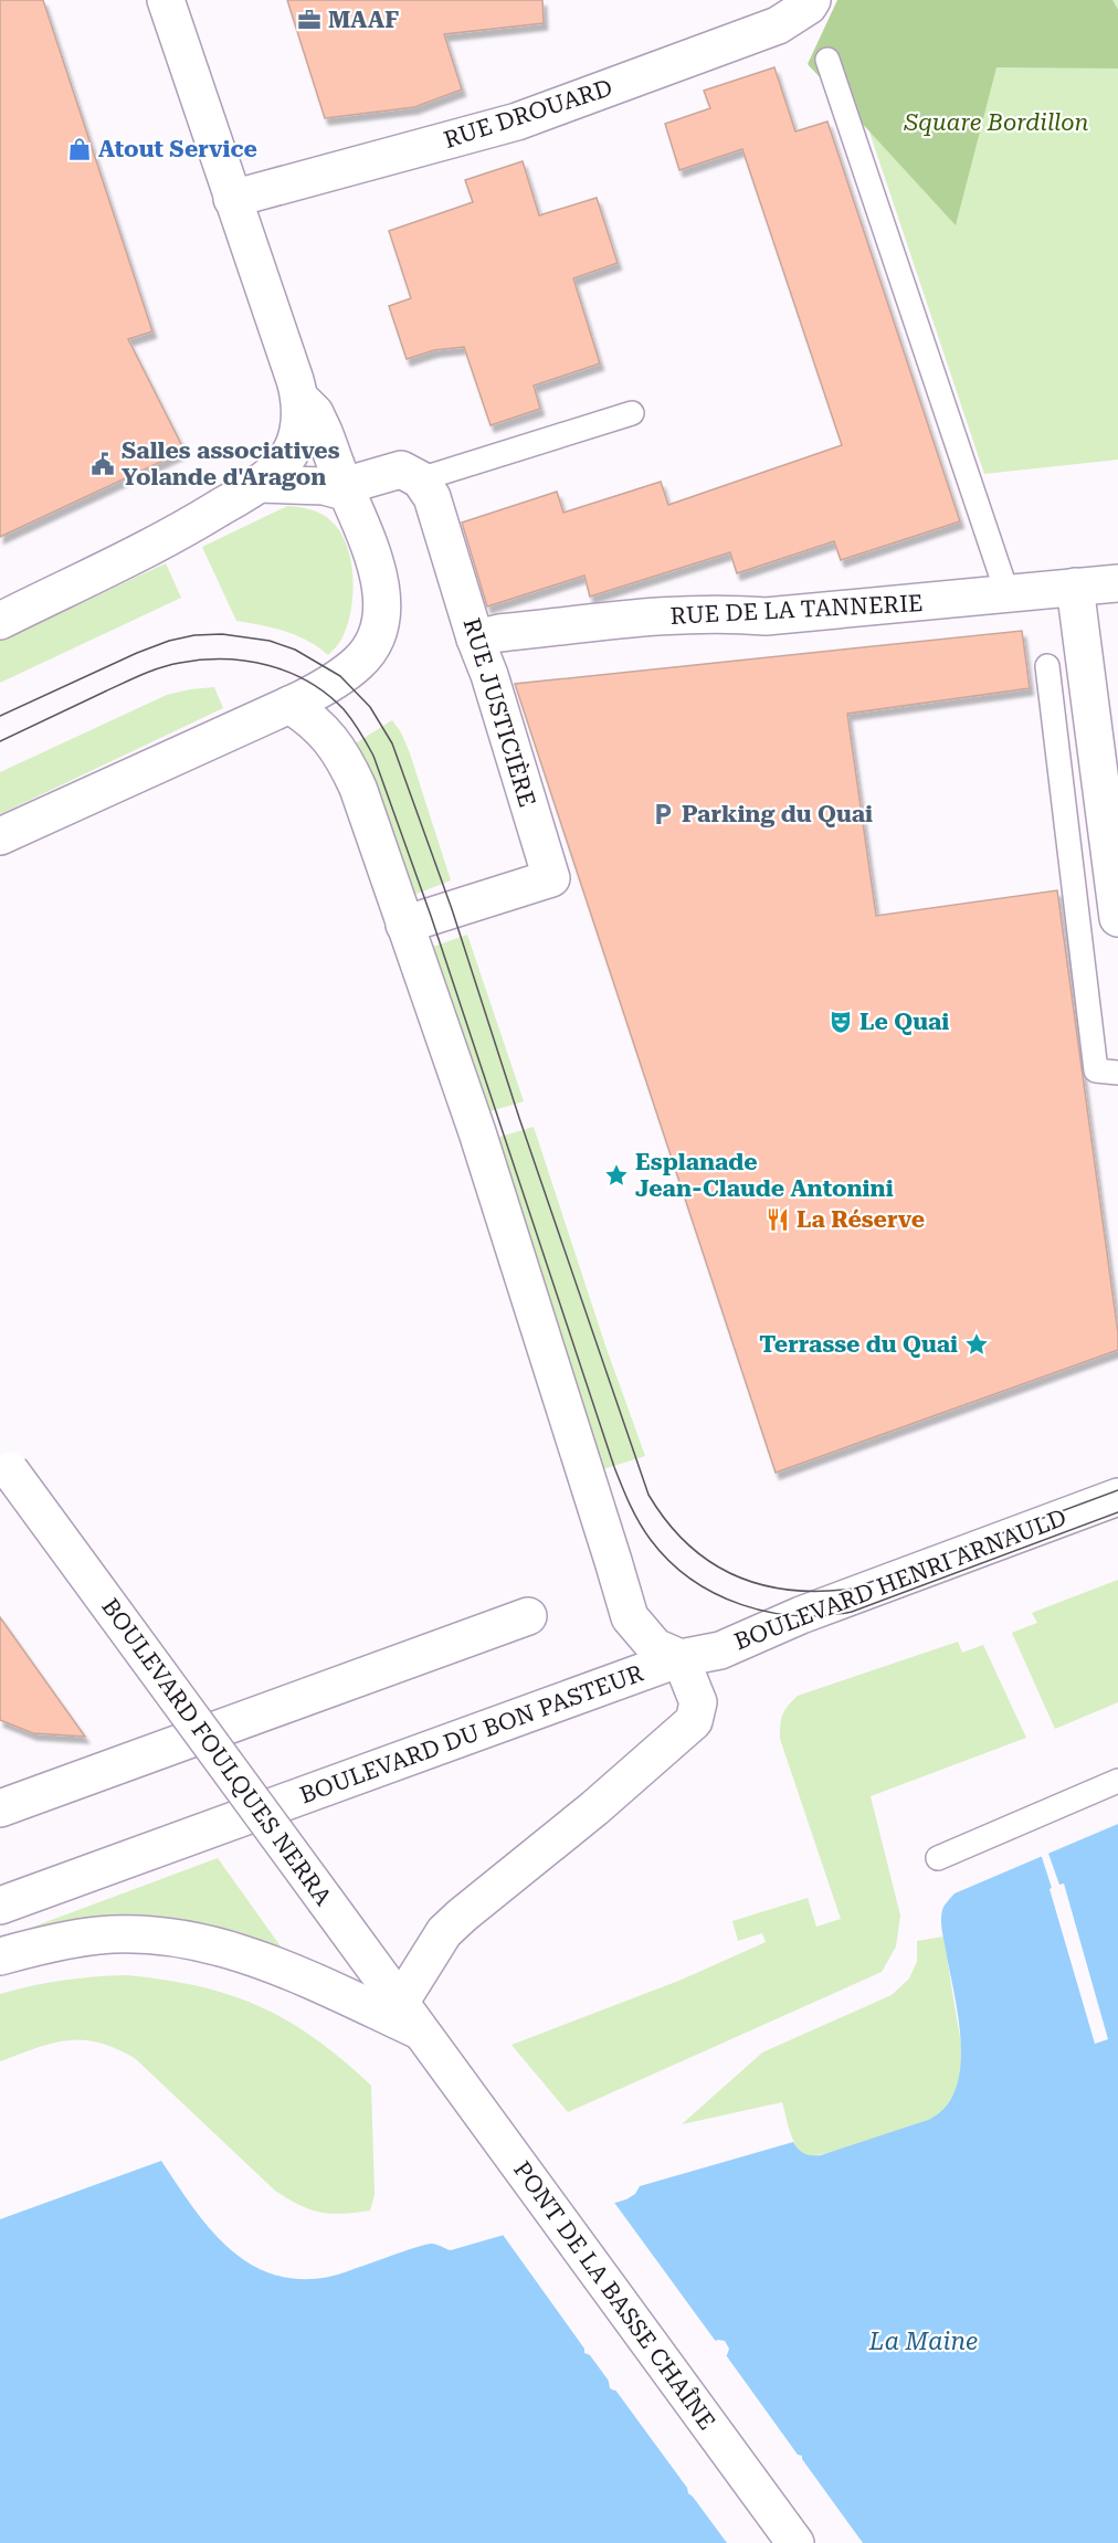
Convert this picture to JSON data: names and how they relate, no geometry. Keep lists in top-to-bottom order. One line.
{"streets":{"street":["RUE DROUARD","RUE DE LA TANNERIE","RUE JUSTICIÈRE","BOULEVARD HENRI ARNAULD","BOULEVARD DU BON PASTEUR","BOULEVARD FOULQUES NERRA","PONT DE LA BASSE CHAÎNE"]},"crossings":[["RUE DE LA TANNERIE","RUE JUSTICIÈRE"],["BOULEVARD HENRI ARNAULD","BOULEVARD DU BON PASTEUR"],["BOULEVARD FOULQUES NERRA","PONT DE LA BASSE CHAÎNE"]],"water":["La Maine"],"parks":["Square Bordillon"],"places":{"office":["MAAF"],"shop":["Atout Service"],"public building":["Salles associatives Yolande d'Aragon"],"parking":["Parking du Quai"],"theatre":["Le Quai"],"place":["Esplanade Jean-Claude Antonini","Terrasse du Quai"],"restaurant":["La Réserve"]}}
